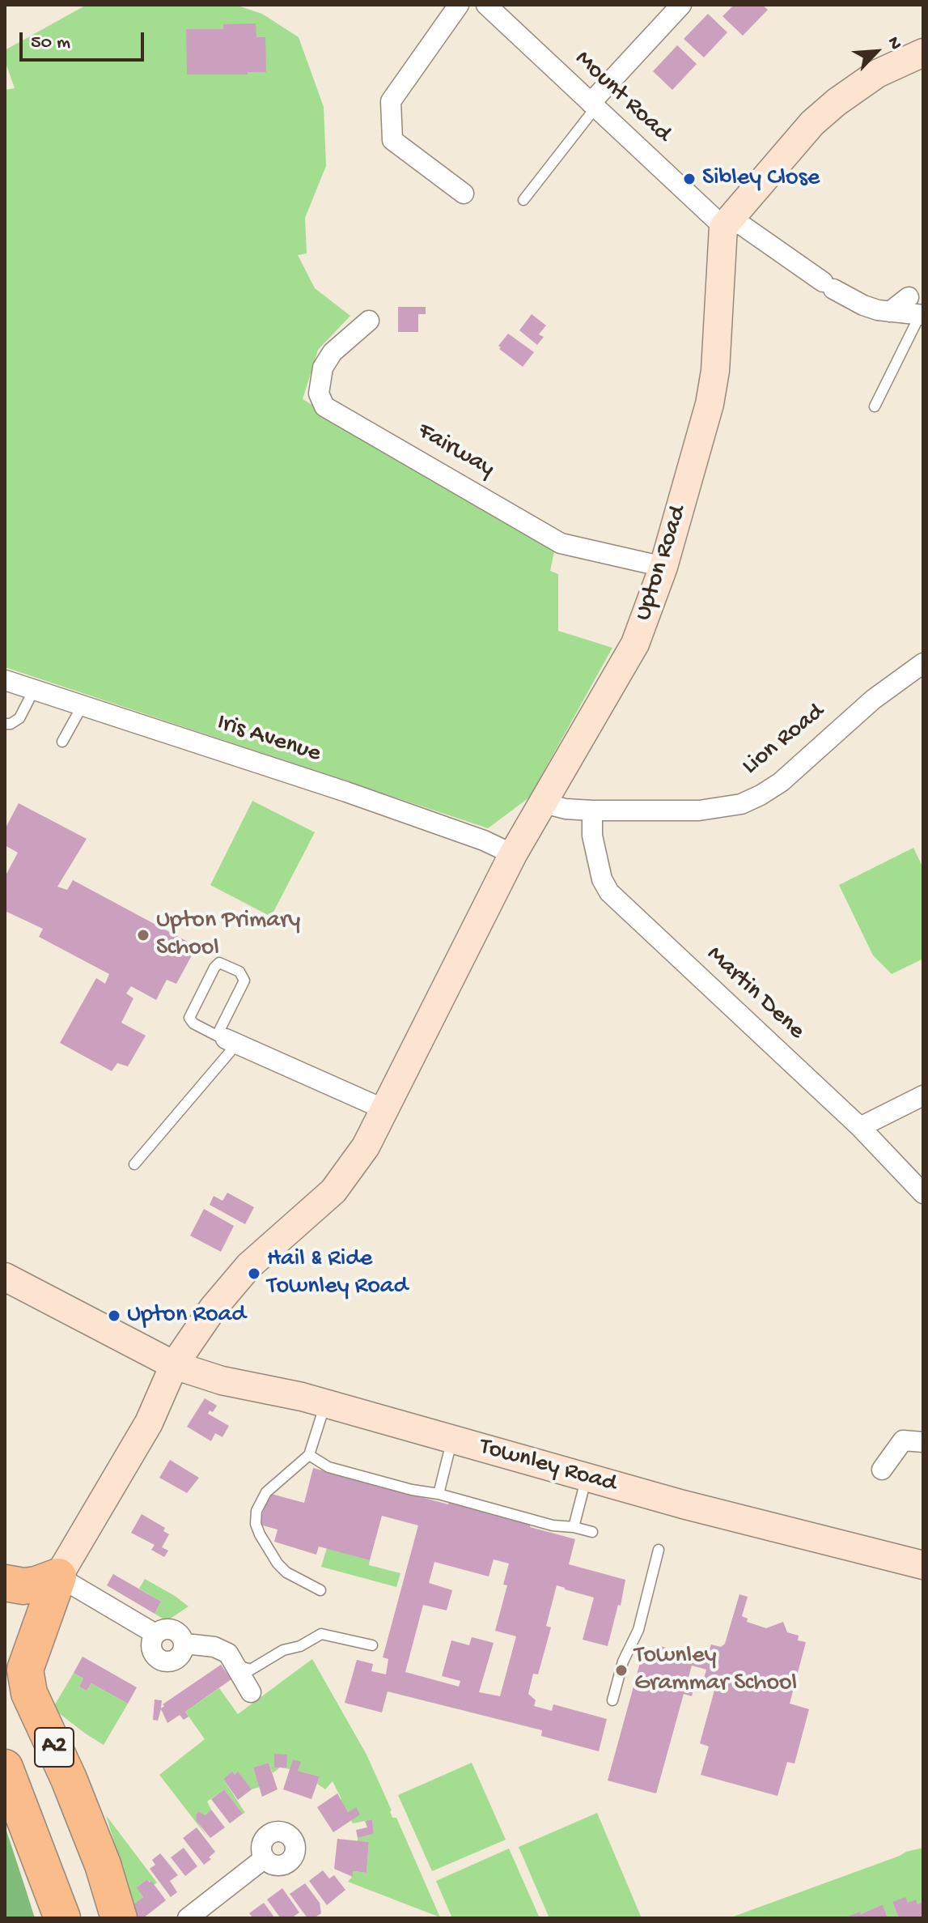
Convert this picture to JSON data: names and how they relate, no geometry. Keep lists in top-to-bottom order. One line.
{"streets":{"highway":["A2"],"street":["Mount Road","Fairway","Upton Road","Iris Avenue","Lion Road","Martin Dene","Townley Road"]},"crossings":[["Mount Road","Upton Road"],["Fairway","Upton Road"],["Upton Road","Iris Avenue"],["Upton Road","Lion Road"],["Upton Road","Townley Road"],["Upton Road","A2"],["Lion Road","Martin Dene"]],"places":["Sibley Close","Upton Primary School","Hail & Ride Townley Road","Upton Road","Townley Grammar School"],"scale_bar":"50 m","north":"top right"}
